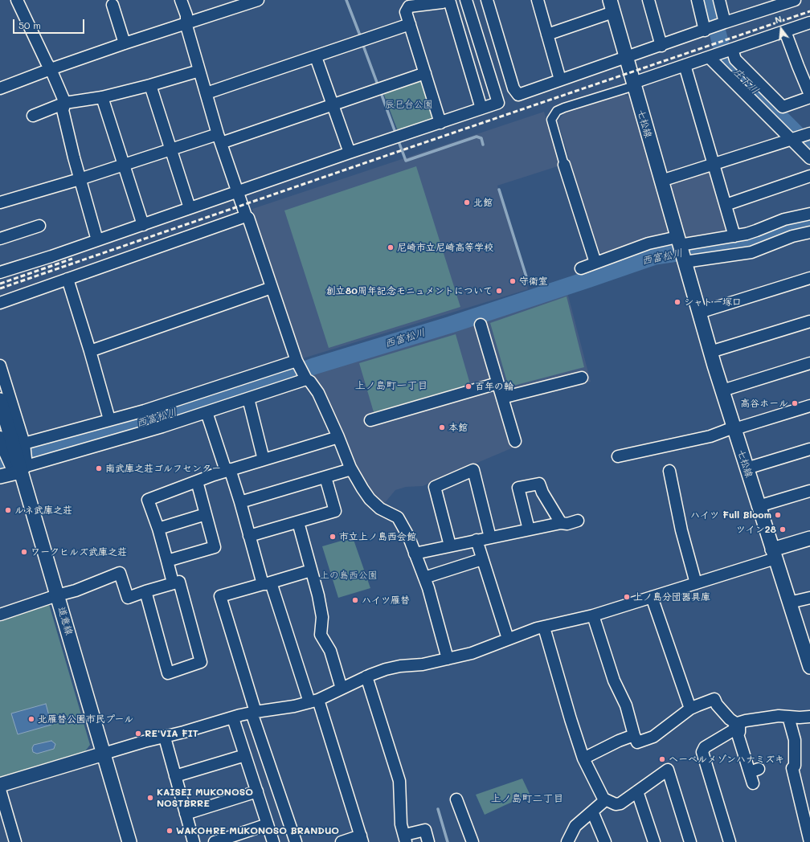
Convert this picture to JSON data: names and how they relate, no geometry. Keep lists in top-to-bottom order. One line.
{"streets":{"street":["七松線","道意線"]},"districts":["上ノ島町一丁目","上ノ島町二丁目"],"water":["庄下川","西富松川"],"parks":["辰巳台公園","上の島西公園"],"places":["北館","尼崎市立尼崎高等学校","守衛室","創立80周年記念モニュメントについて","シャトー塚口","百年の輪","高谷ホール","本館","南武庫之荘ゴルフセンター","ルネ武庫之荘","ハイツ Full Bloom","ツイン28","市立上ノ島西会館","ワークヒルズ武庫之荘","上ノ島分団器具庫","ハイツ雁替","北雁替公園市民プール","RE'VIA FIT","ヘーベルメゾンハナミズキ","KAISEI MUKONOSO NOSTBRRE","WAKOHRE MUKONOSO BRANDUO"],"scale_bar":"50 m","north":"top"}
